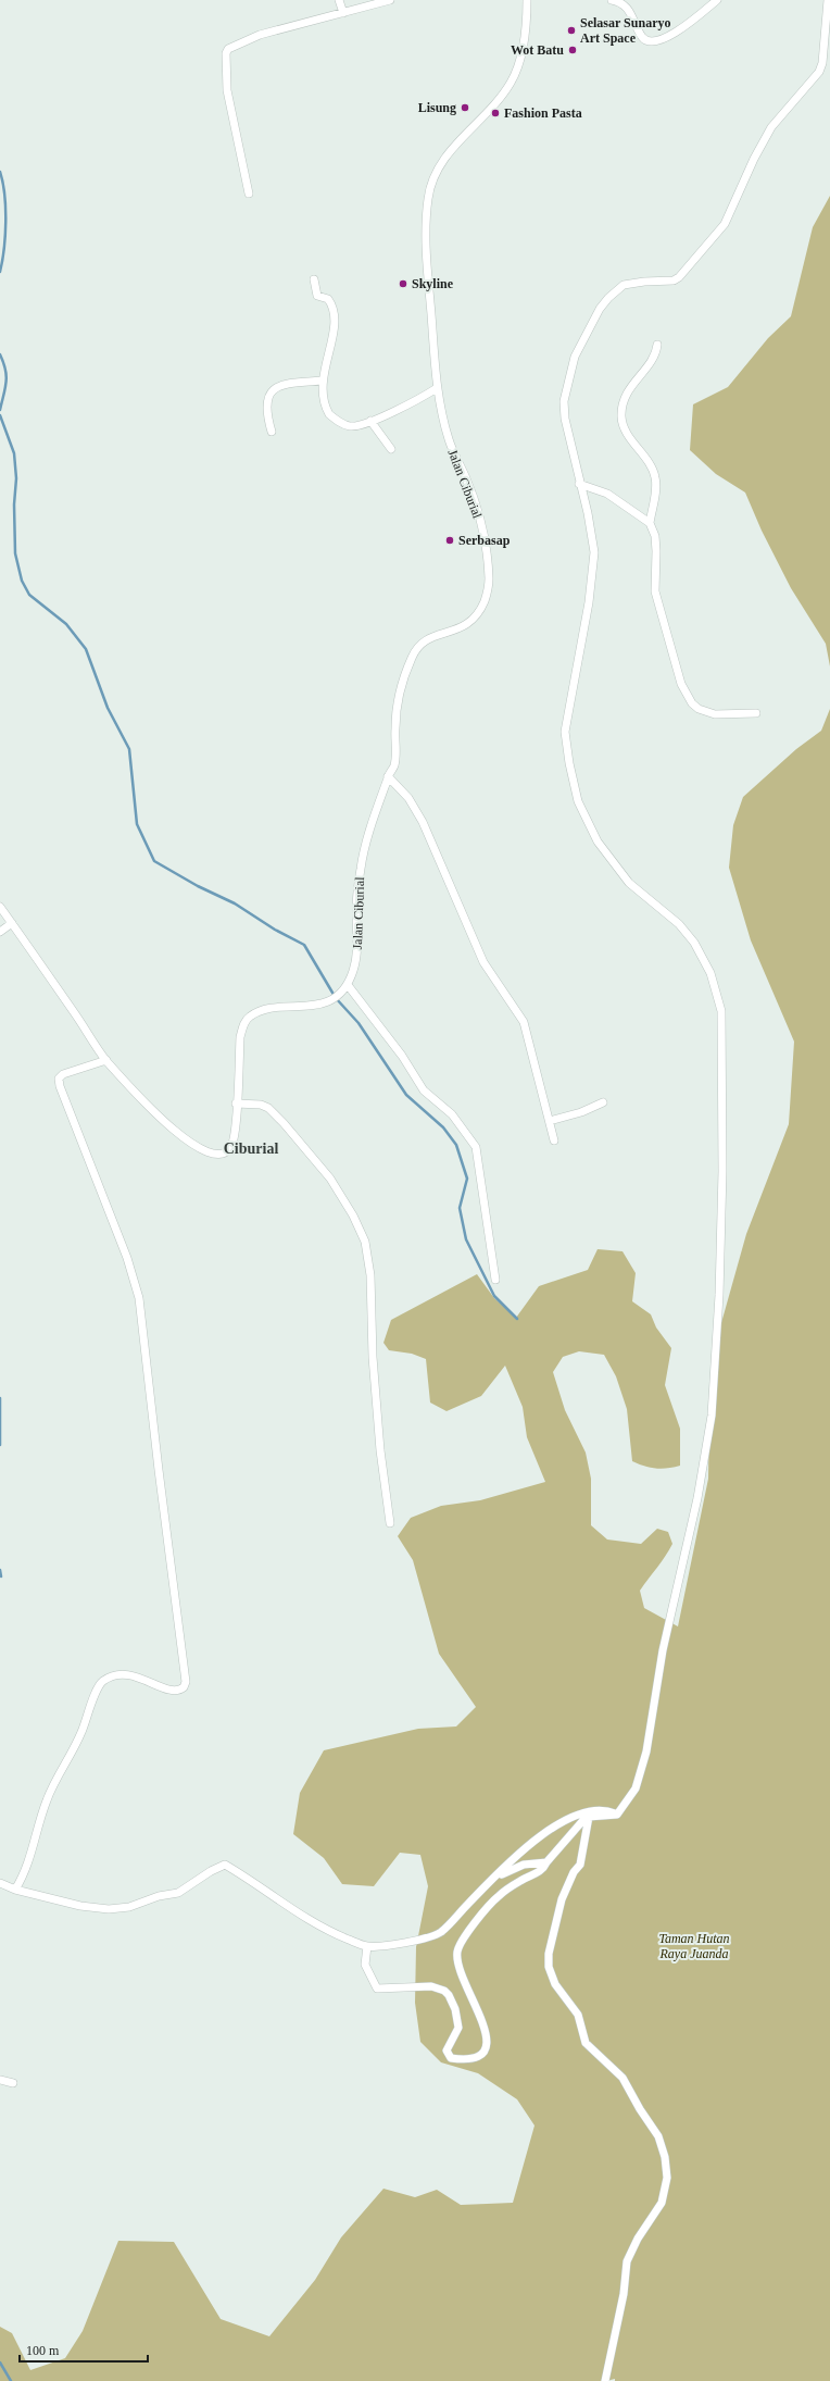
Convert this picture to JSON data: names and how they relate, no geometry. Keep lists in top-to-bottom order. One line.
{"streets":{"street":["Jalan Ciburial"]},"districts":["Ciburial"],"parks":["Taman Hutan Raya Juanda"],"places":["Selasar Sunaryo Art Space","Wot Batu","Lisung","Fashion Pasta","Skyline","Serbasap"],"scale_bar":"100 m"}
